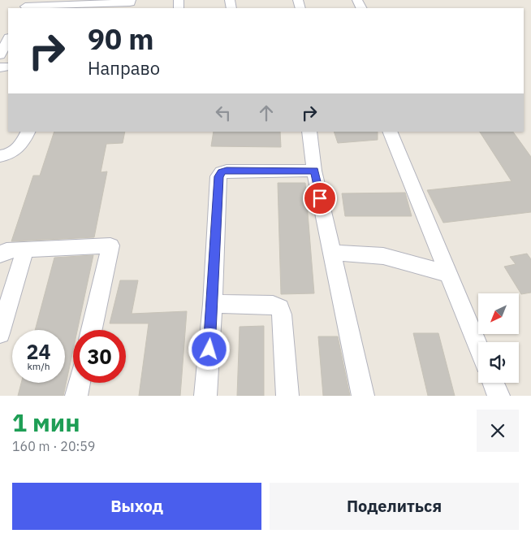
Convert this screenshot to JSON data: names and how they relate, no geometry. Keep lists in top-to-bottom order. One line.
{"north":"bottom left","page":{"turn":["90 m","Направо"],"speed":"24 km/h","limit":"30","heading":["1 мин","160 m · 20:59"],"buttons":["Выход","Поделиться"]}}
